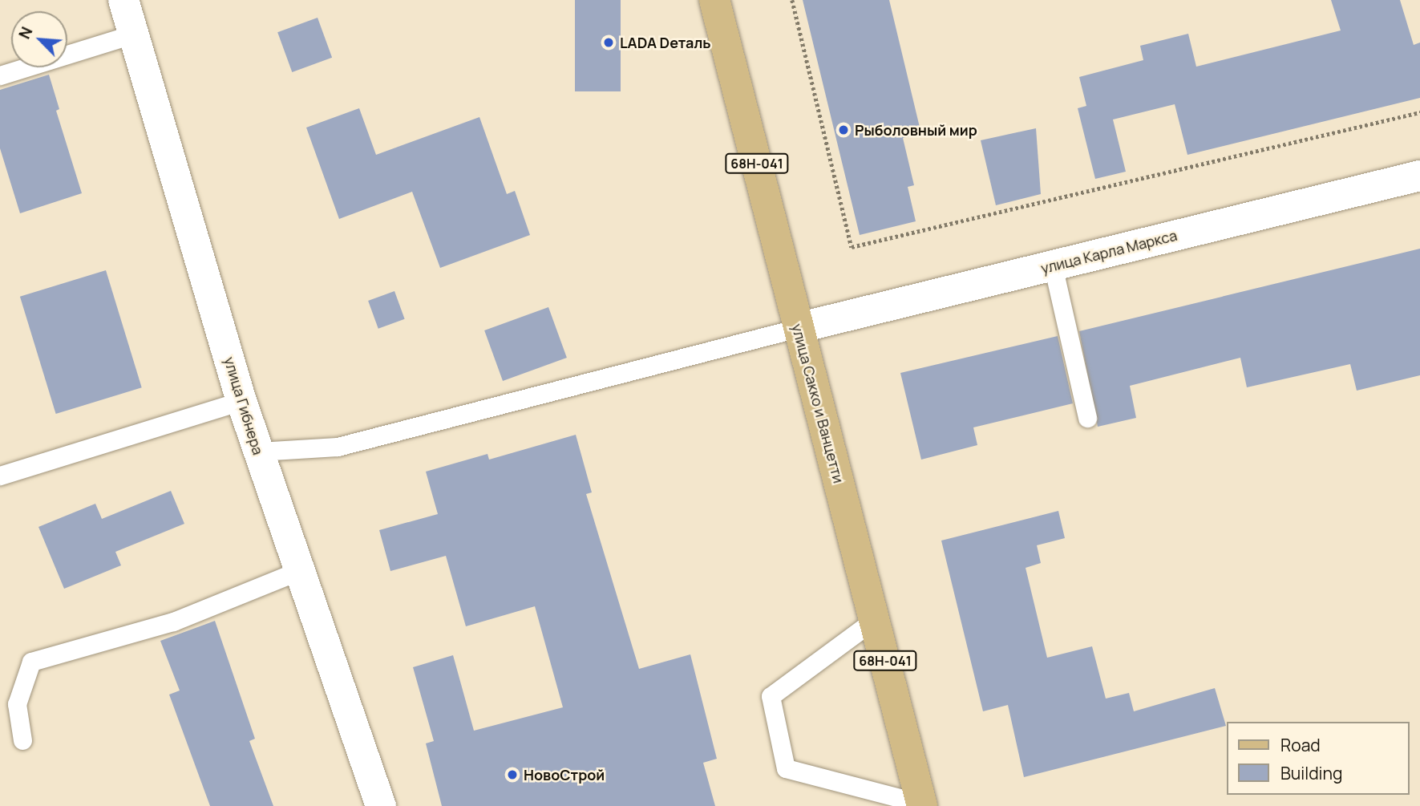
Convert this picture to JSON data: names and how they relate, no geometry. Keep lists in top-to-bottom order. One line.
{"streets":{"main road":["68Н-041","улица Сакко и Ванцетти"],"street":["улица Карла Маркса","улица Гибнера"]},"crossings":[["улица Карла Маркса","улица Сакко и Ванцетти"]],"places":["LADA Dеталь","Рыболовный мир","НовоСтрой"],"legend":["Road","Building"],"north":"top left"}
